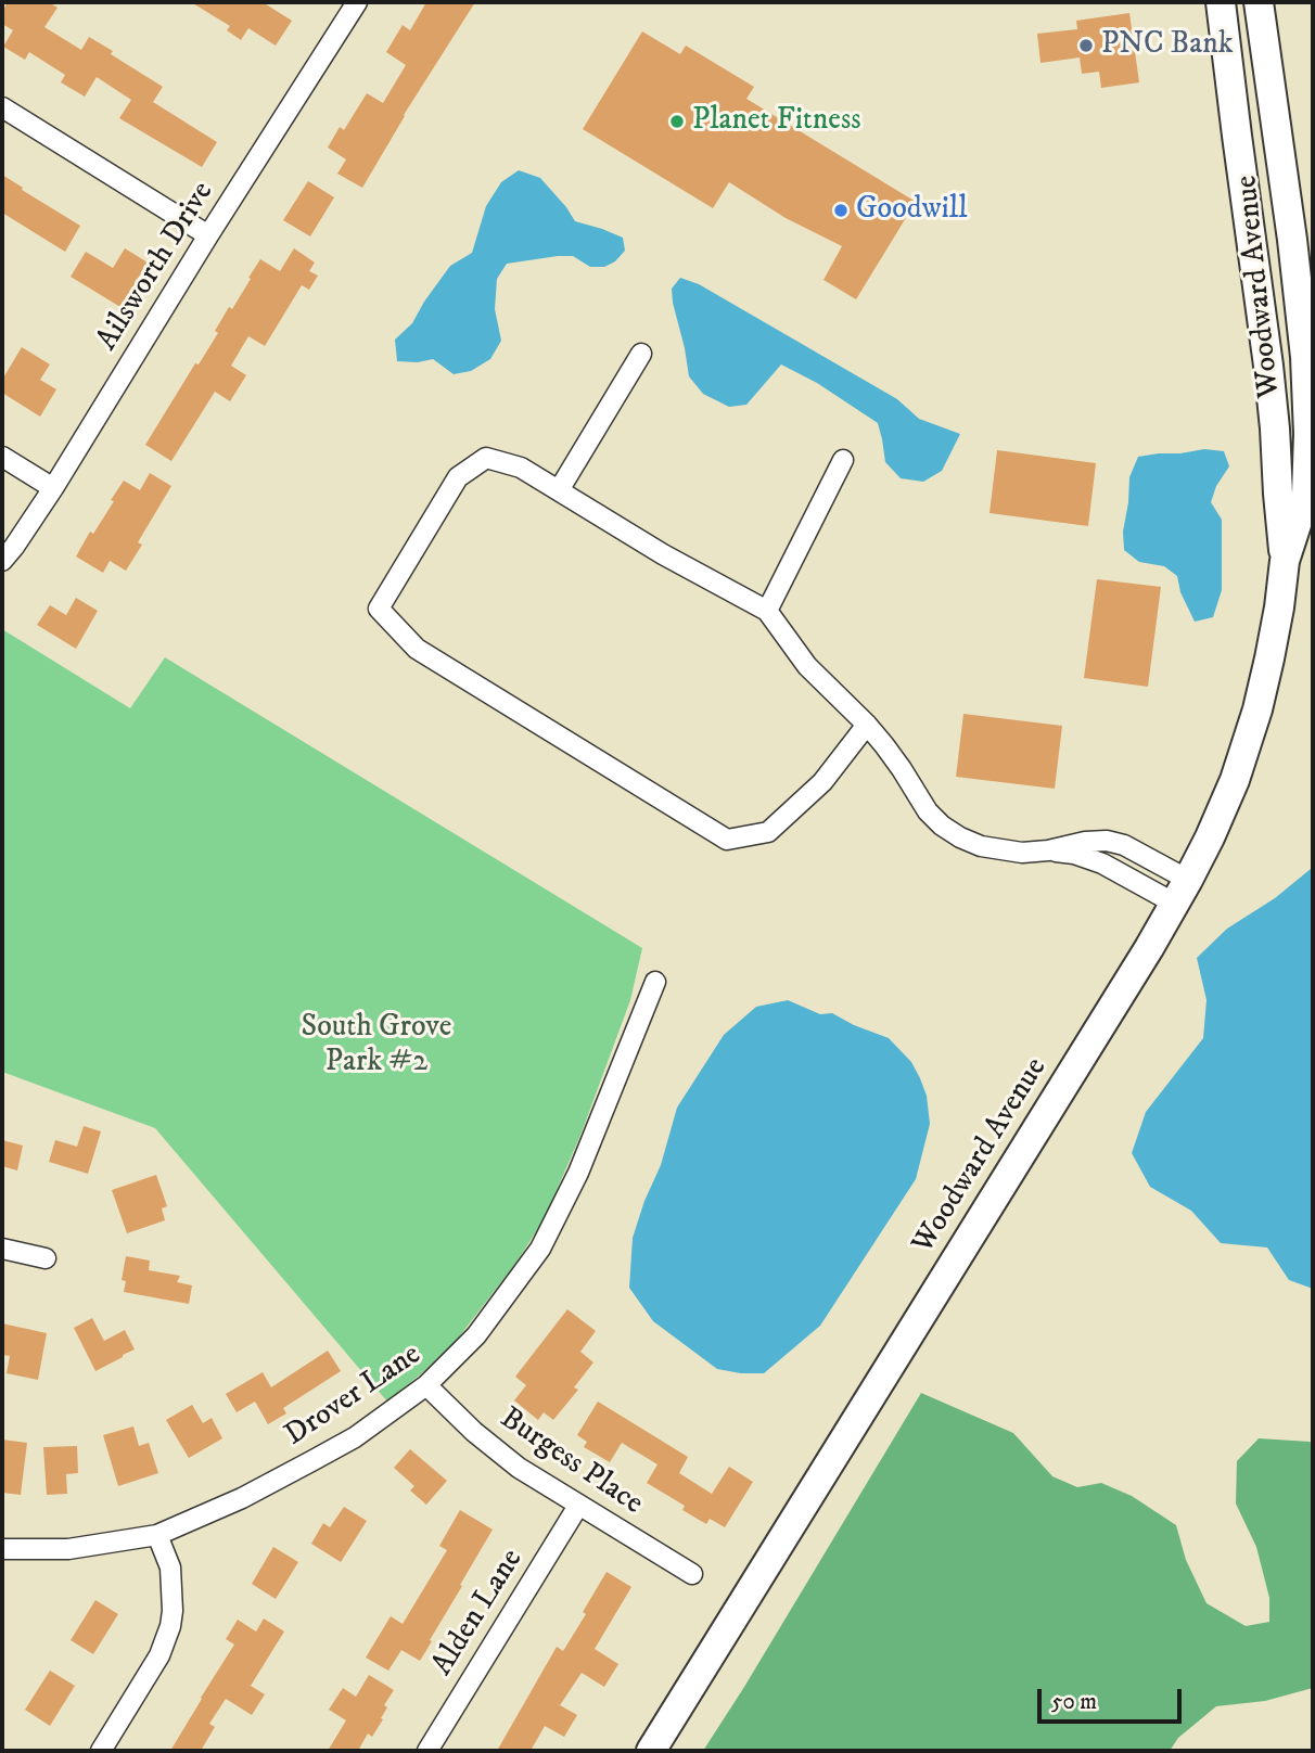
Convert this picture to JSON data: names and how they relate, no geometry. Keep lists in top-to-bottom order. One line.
{"streets":{"main road":["Woodward Avenue"],"street":["Ailsworth Drive","Drover Lane","Burgess Place","Alden Lane"]},"crossings":[["Drover Lane","Burgess Place"],["Burgess Place","Alden Lane"]],"parks":["South Grove Park #2"],"places":["PNC Bank","Planet Fitness","Goodwill"],"scale_bar":"50 m"}
